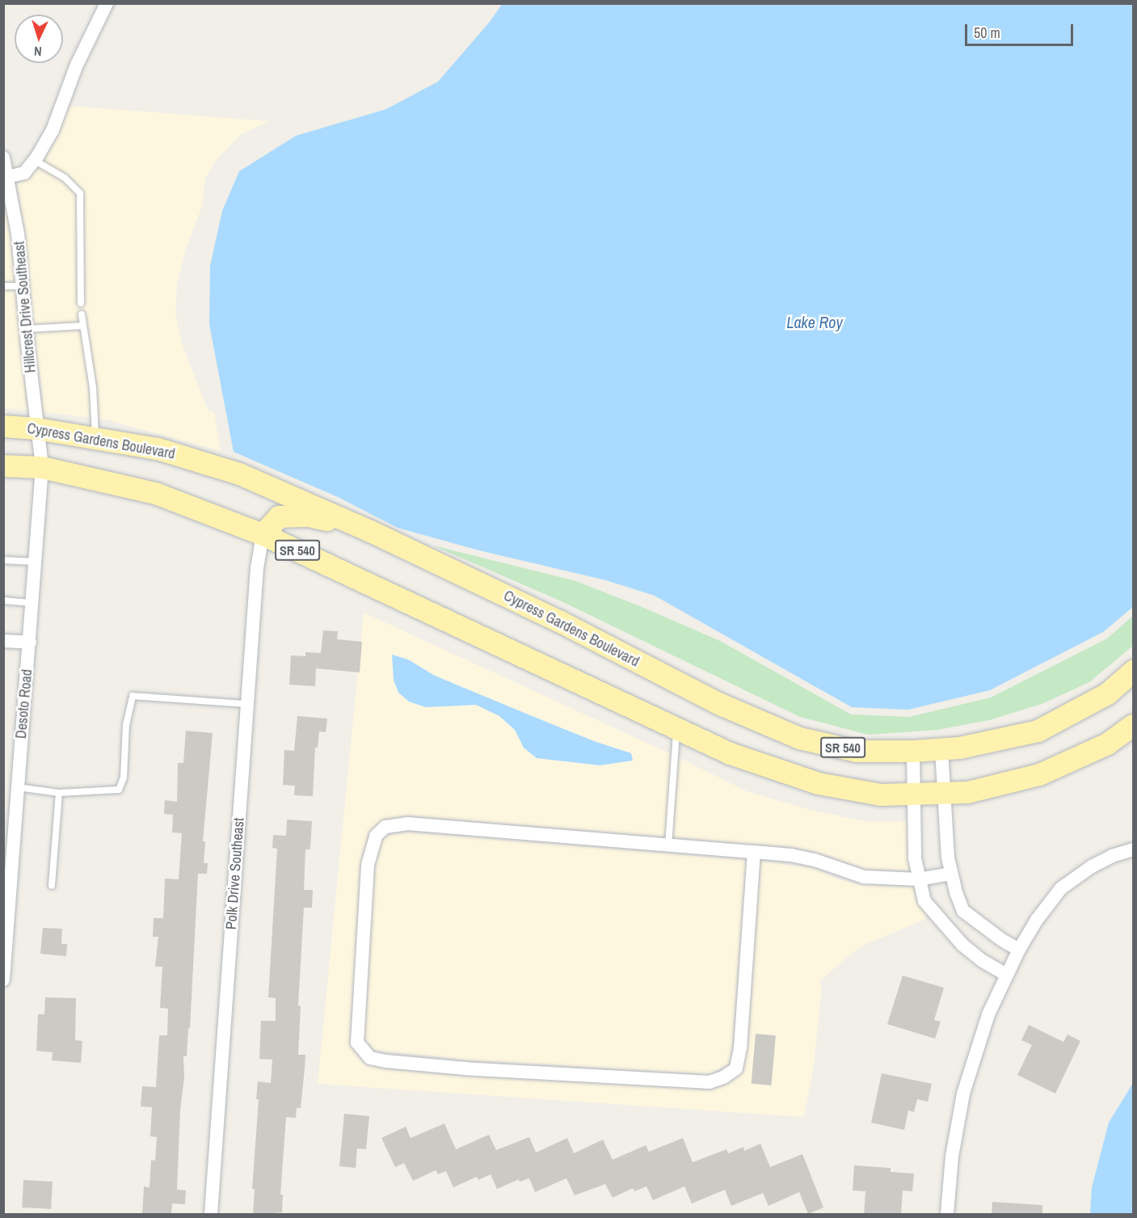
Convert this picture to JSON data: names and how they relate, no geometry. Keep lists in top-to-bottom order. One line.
{"streets":{"main road":["Cypress Gardens Boulevard","SR 540"],"street":["Hillcrest Drive Southeast","Desoto Road","Polk Drive Southeast"]},"crossings":[["Hillcrest Drive Southeast","Cypress Gardens Boulevard"],["Hillcrest Drive Southeast","Desoto Road"],["Cypress Gardens Boulevard","Desoto Road"],["SR 540","Desoto Road"],["SR 540","Polk Drive Southeast"]],"water":["Lake Roy"],"scale_bar":"50 m","north":"bottom"}
